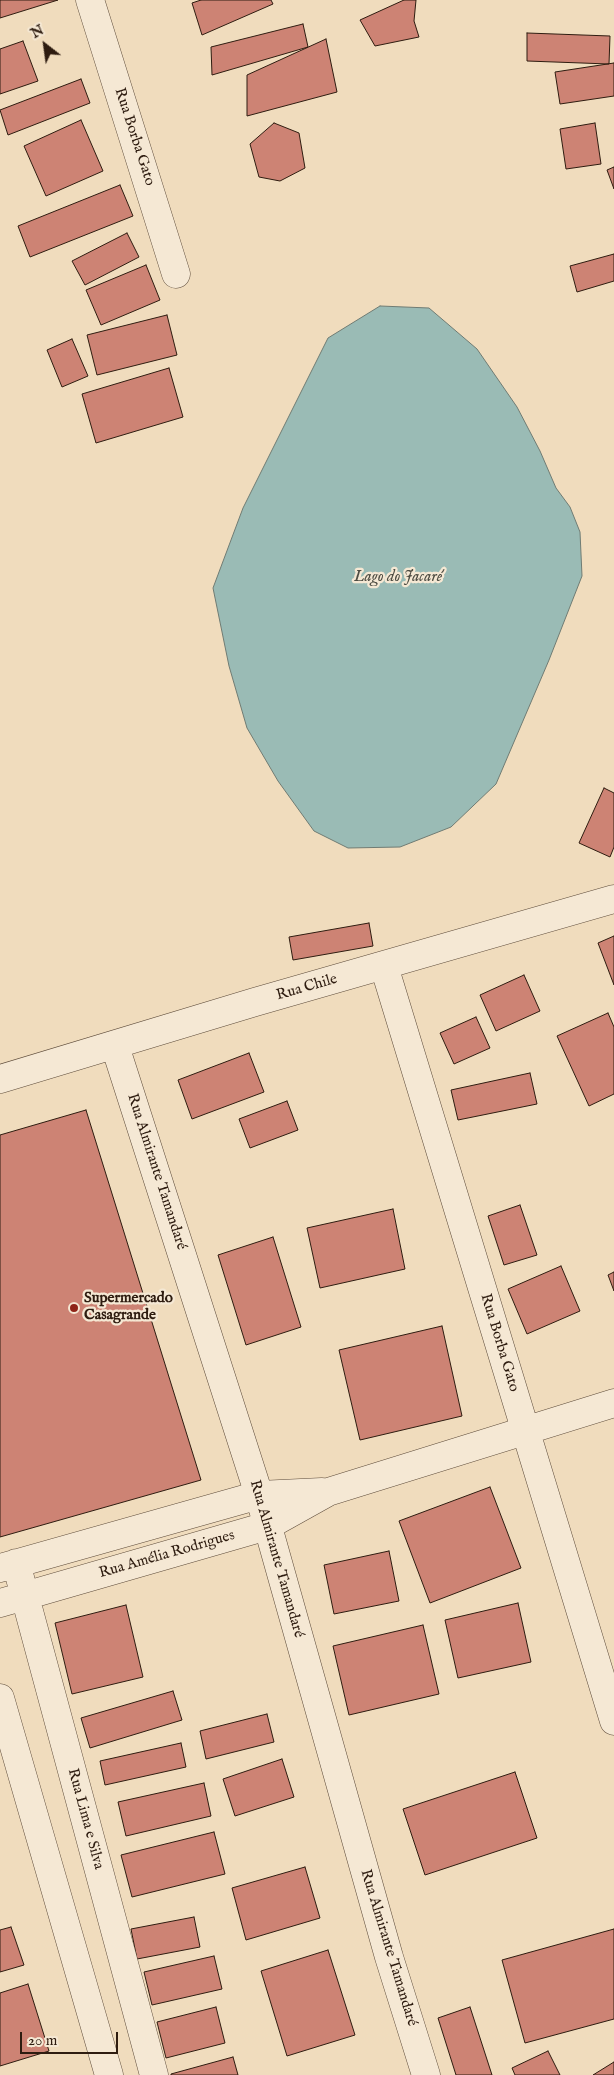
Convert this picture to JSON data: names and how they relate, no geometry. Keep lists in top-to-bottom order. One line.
{"streets":{"street":["Rua Borba Gato","Rua Chile","Rua Almirante Tamandaré","Rua Amélia Rodrigues","Rua Lima e Silva"]},"crossings":[["Rua Borba Gato","Rua Chile"],["Rua Borba Gato","Rua Amélia Rodrigues"],["Rua Chile","Rua Almirante Tamandaré"],["Rua Almirante Tamandaré","Rua Amélia Rodrigues"],["Rua Amélia Rodrigues","Rua Lima e Silva"]],"water":["Lago do Jacaré"],"places":["Supermercado Casagrande"],"scale_bar":"20 m","north":"top left"}
